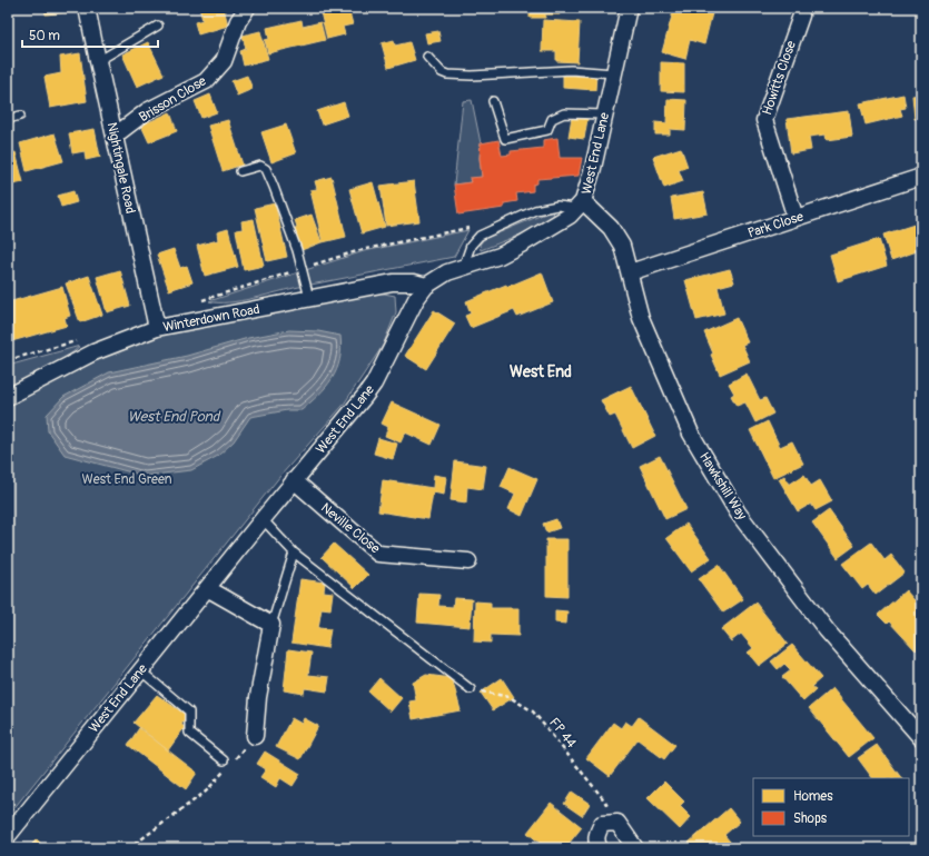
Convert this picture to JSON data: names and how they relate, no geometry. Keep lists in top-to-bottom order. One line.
{"streets":{"street":["Howitts Close","Brisson Close","West End Lane","Nightingale Road","Park Close","Winterdown Road","Hawkshill Way","Neville Close"],"path":["FP 44"]},"crossings":[["Howitts Close","Park Close"],["Brisson Close","Nightingale Road"],["West End Lane","Winterdown Road"],["West End Lane","Hawkshill Way"],["West End Lane","Neville Close"],["Nightingale Road","Winterdown Road"],["Park Close","Hawkshill Way"]],"districts":["West End"],"water":["West End Pond"],"parks":["West End Green"],"legend":["Homes","Shops"],"scale_bar":"50 m"}
